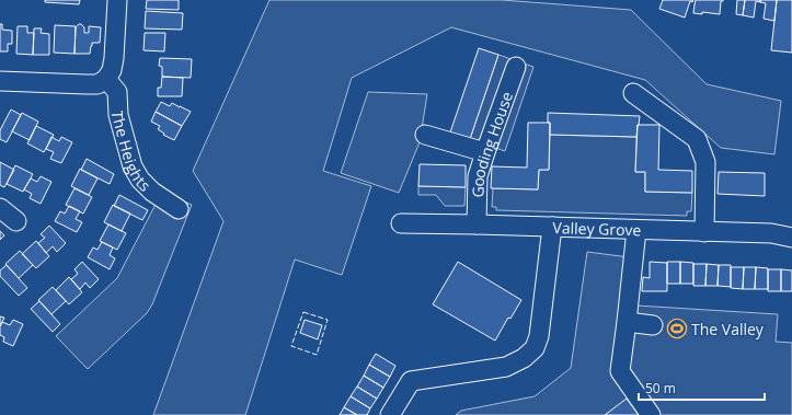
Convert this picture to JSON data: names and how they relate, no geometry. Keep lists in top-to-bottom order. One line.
{"streets":{"street":["Gooding House","The Heights","Valley Grove"]},"crossings":[["Gooding House","Valley Grove"]],"places":{"sports":["The Valley"]},"scale_bar":"50 m"}
